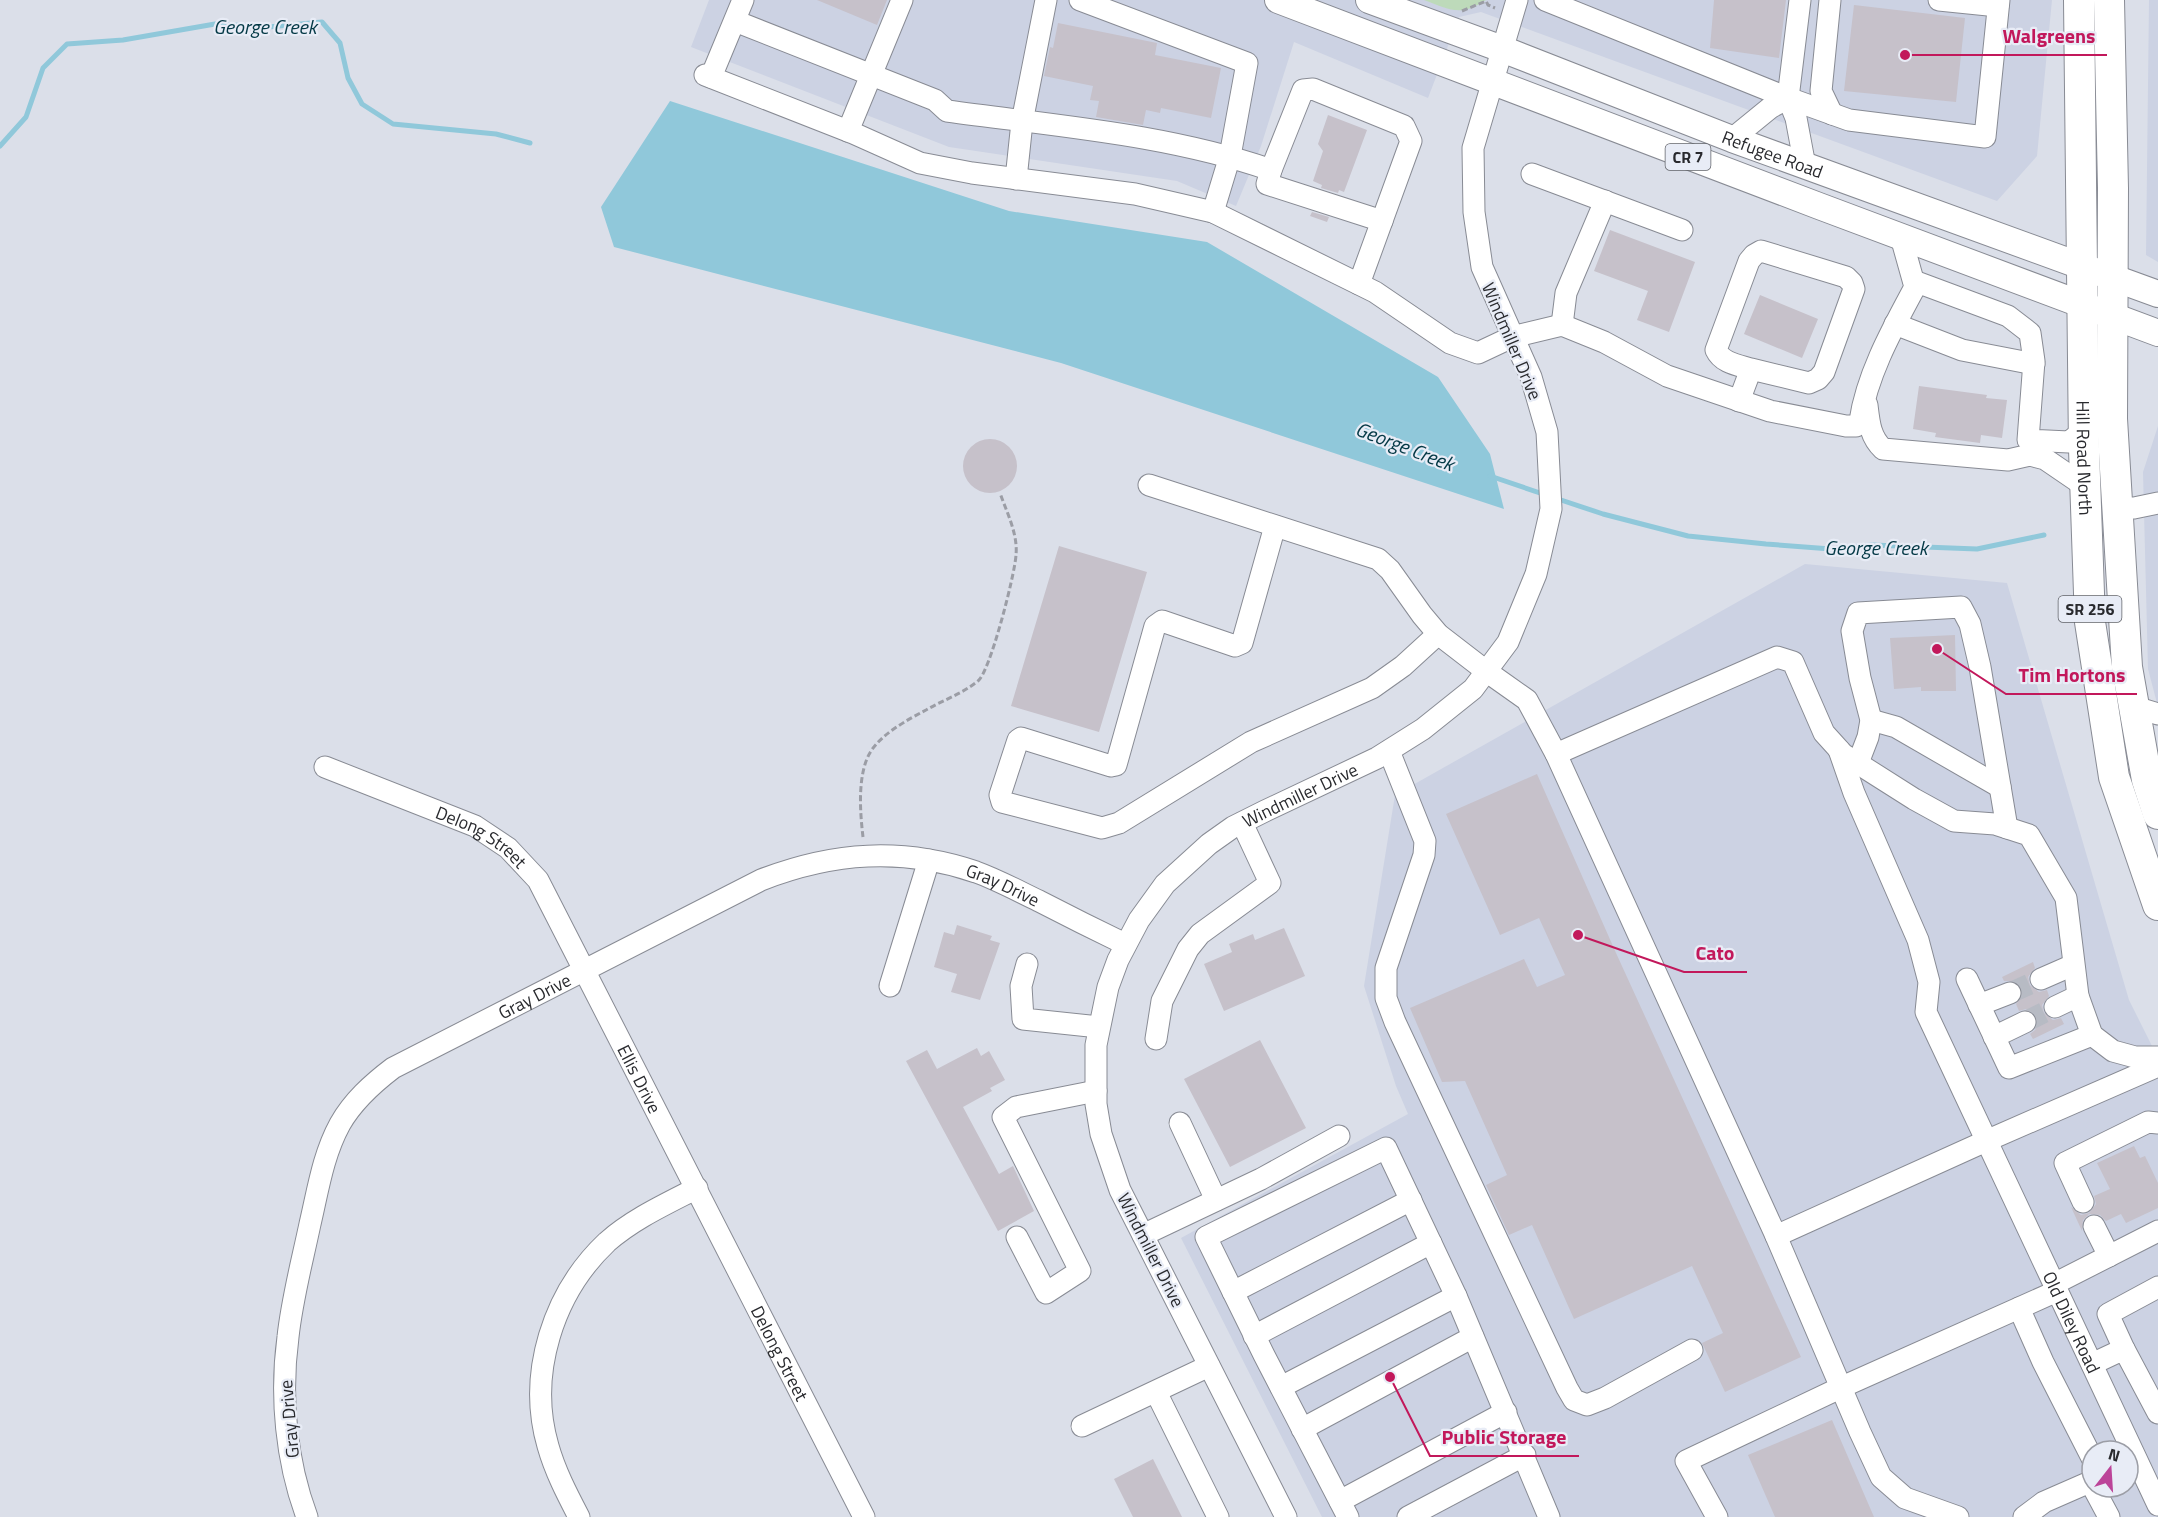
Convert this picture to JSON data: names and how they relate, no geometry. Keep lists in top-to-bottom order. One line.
{"streets":{"highway":["Hill Road North","SR 256"],"main road":["Refugee Road","CR 7"],"street":["Windmiller Drive","Delong Street","Gray Drive","Ellis Drive","Old Diley Road"]},"crossings":[["Refugee Road","Windmiller Drive"],["Refugee Road","Hill Road North"],["Windmiller Drive","Gray Drive"],["Delong Street","Gray Drive"],["Delong Street","Ellis Drive"],["Gray Drive","Ellis Drive"]],"water":["George Creek"],"places":["Walgreens","Tim Hortons","Cato","Public Storage"],"north":"top"}
